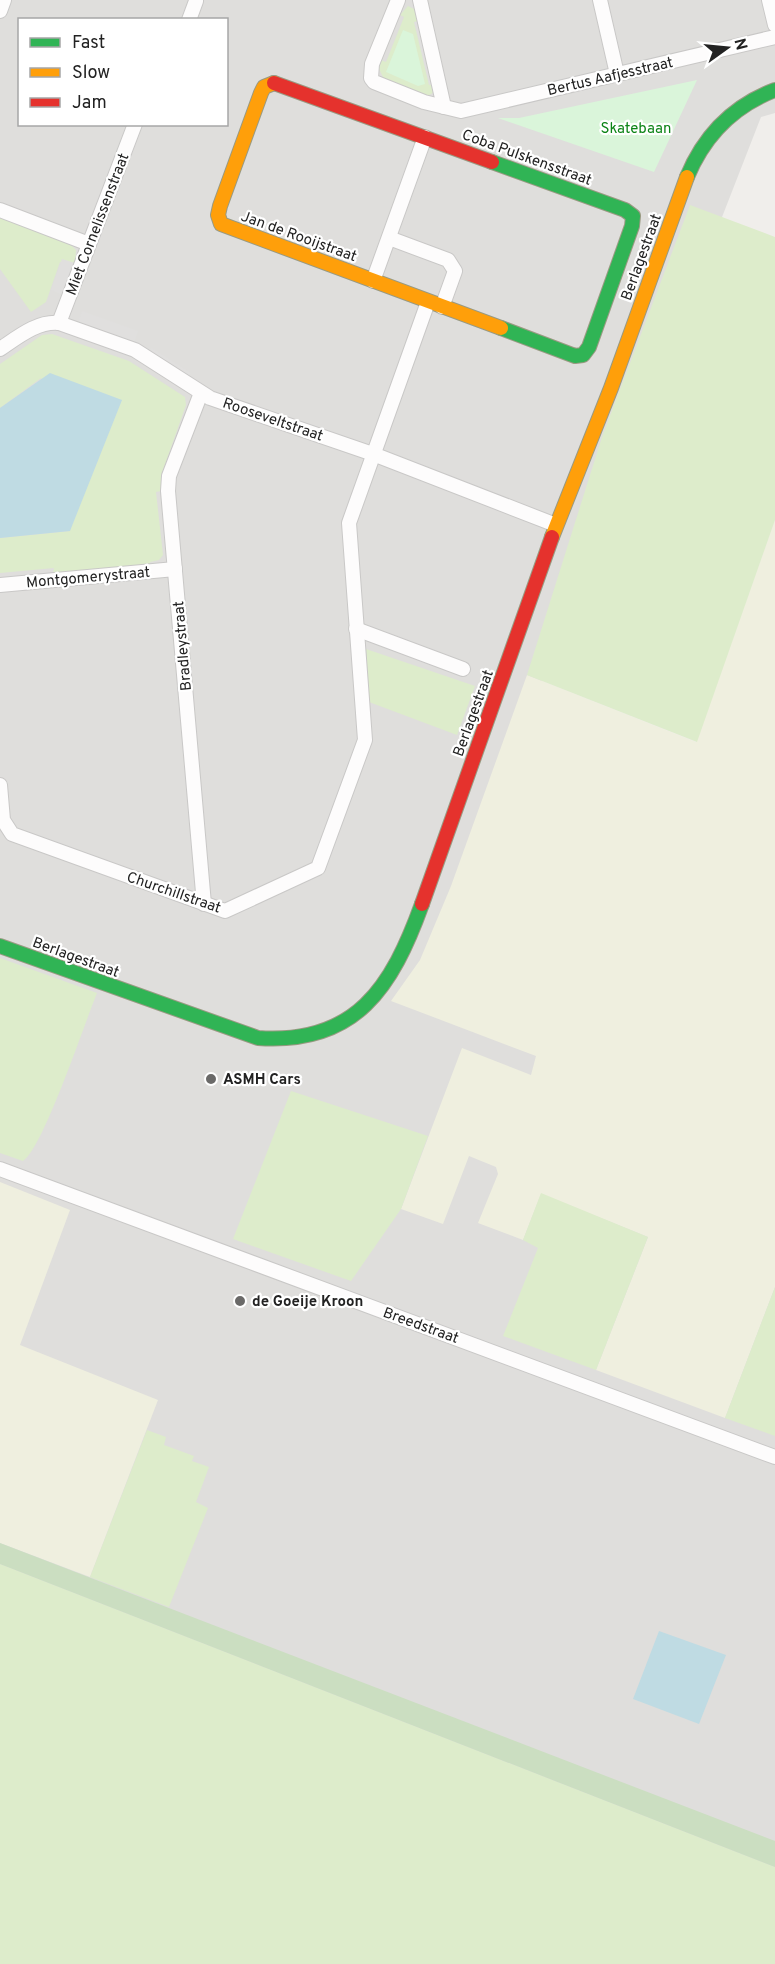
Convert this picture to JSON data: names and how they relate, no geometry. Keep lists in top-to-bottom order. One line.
{"streets":{"street":["Bertus Aafjesstraat","Coba Pulskensstraat","Miet Cornelissenstraat","Jan de Rooijstraat","Berlagestraat","Rooseveltstraat","Montgomerystraat","Bradleystraat","Churchillstraat","Breedstraat"]},"crossings":[["Coba Pulskensstraat","Jan de Rooijstraat"],["Miet Cornelissenstraat","Rooseveltstraat"],["Berlagestraat","Rooseveltstraat"],["Rooseveltstraat","Bradleystraat"],["Rooseveltstraat","Churchillstraat"],["Montgomerystraat","Bradleystraat"],["Bradleystraat","Churchillstraat"]],"parks":["Skatebaan"],"places":["ASMH Cars","de Goeije Kroon"],"legend":["Fast","Slow","Jam"],"north":"right"}
